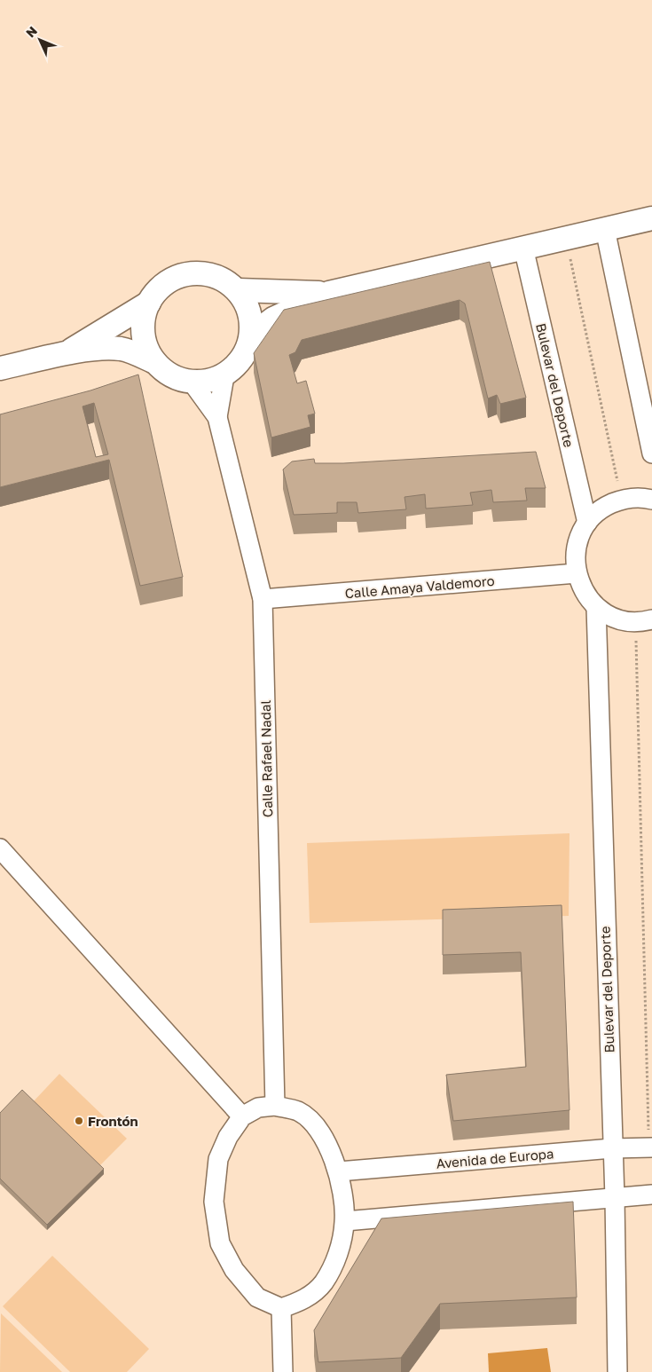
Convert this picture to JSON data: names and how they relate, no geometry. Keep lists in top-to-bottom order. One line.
{"streets":{"street":["Bulevar del Deporte","Calle Amaya Valdemoro","Calle Rafael Nadal","Avenida de Europa"]},"crossings":[["Bulevar del Deporte","Avenida de Europa"],["Calle Amaya Valdemoro","Calle Rafael Nadal"]],"places":["Frontón"],"north":"top left"}
